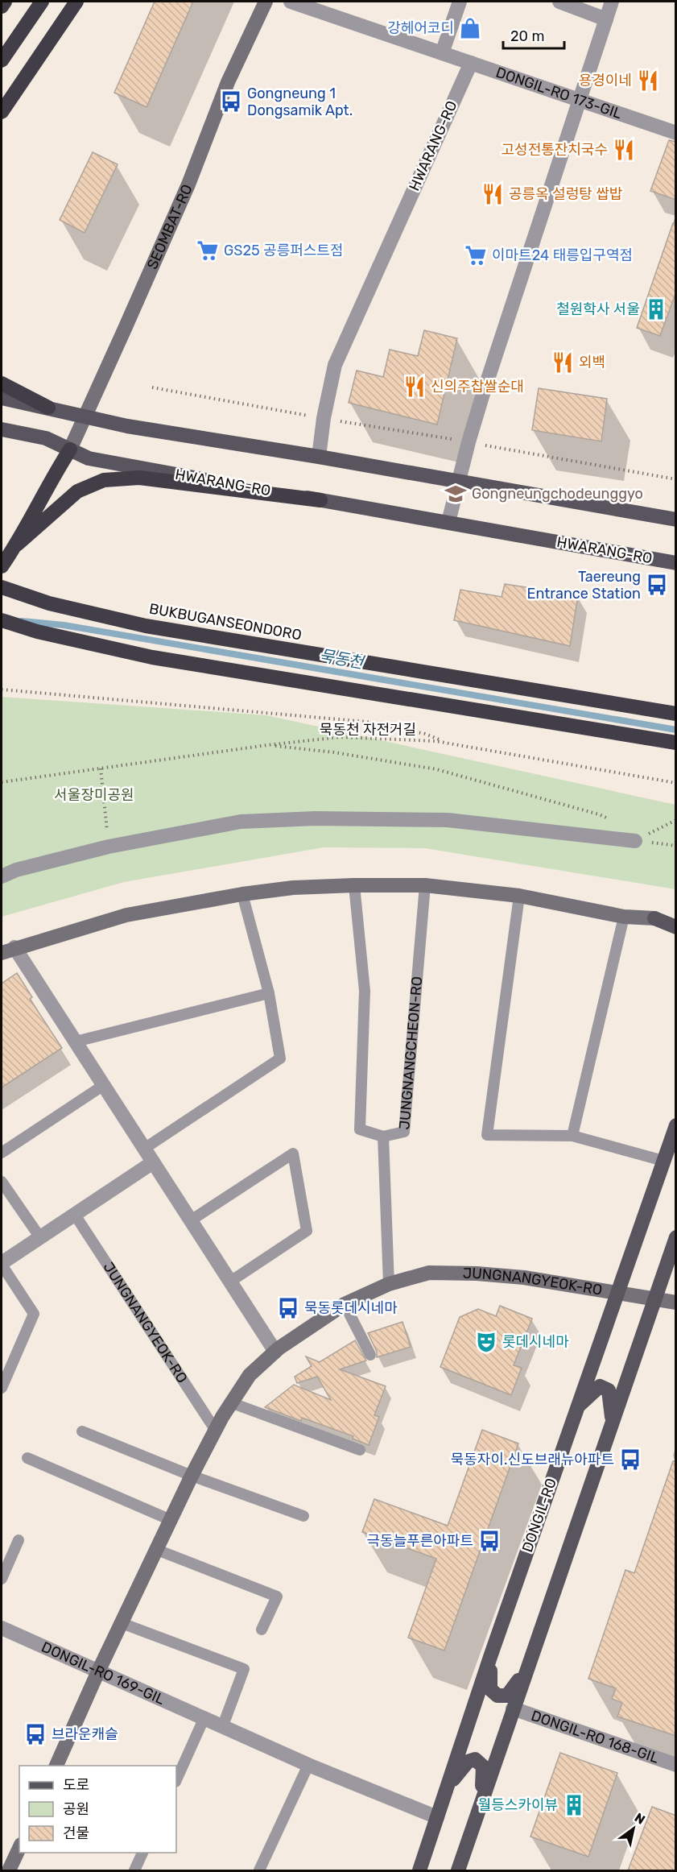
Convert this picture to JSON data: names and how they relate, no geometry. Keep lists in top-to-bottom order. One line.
{"streets":{"highway":["BUKBUGANSEONDORO"],"main road":["HWARANG-RO","SEOMBAT-RO","JUNGNANGYEOK-RO","DONGIL-RO"],"street":["DONGIL-RO 173-GIL","DONGIL-RO 169-GIL","DONGIL-RO 168-GIL"],"lane":["JUNGNANGCHEON-RO"],"path":["묵동천 자전거길"]},"crossings":[["DONGIL-RO 173-GIL","HWARANG-RO"],["HWARANG-RO","SEOMBAT-RO"],["JUNGNANGYEOK-RO","DONGIL-RO"],["JUNGNANGYEOK-RO","DONGIL-RO 169-GIL"],["DONGIL-RO","DONGIL-RO 169-GIL"]],"water":["묵동천"],"parks":["서울장미공원"],"places":{"shop":["강헤어코디"],"restaurant":["용경이네","고성전통잔치국수","공릉옥 설렁탕 쌉밥","외백","신의주찹쌀순대"],"bus stop":["Gongneung 1 Dongsamik Apt.","Taereung Entrance Station","묵동롯데시네마","묵동자이.신도브래뉴아파트","극동늘푸른아파트","브라운캐슬"],"supermarket":["GS25 공릉퍼스트점","이마트24 태릉입구역점"],"building":["철원학사 서울","월등스카이뷰"],"school or university":["Gongneungchodeunggyo"],"theatre":["롯데시네마"]},"legend":["도로","공원","건물"],"scale_bar":"20 m","north":"top right"}
